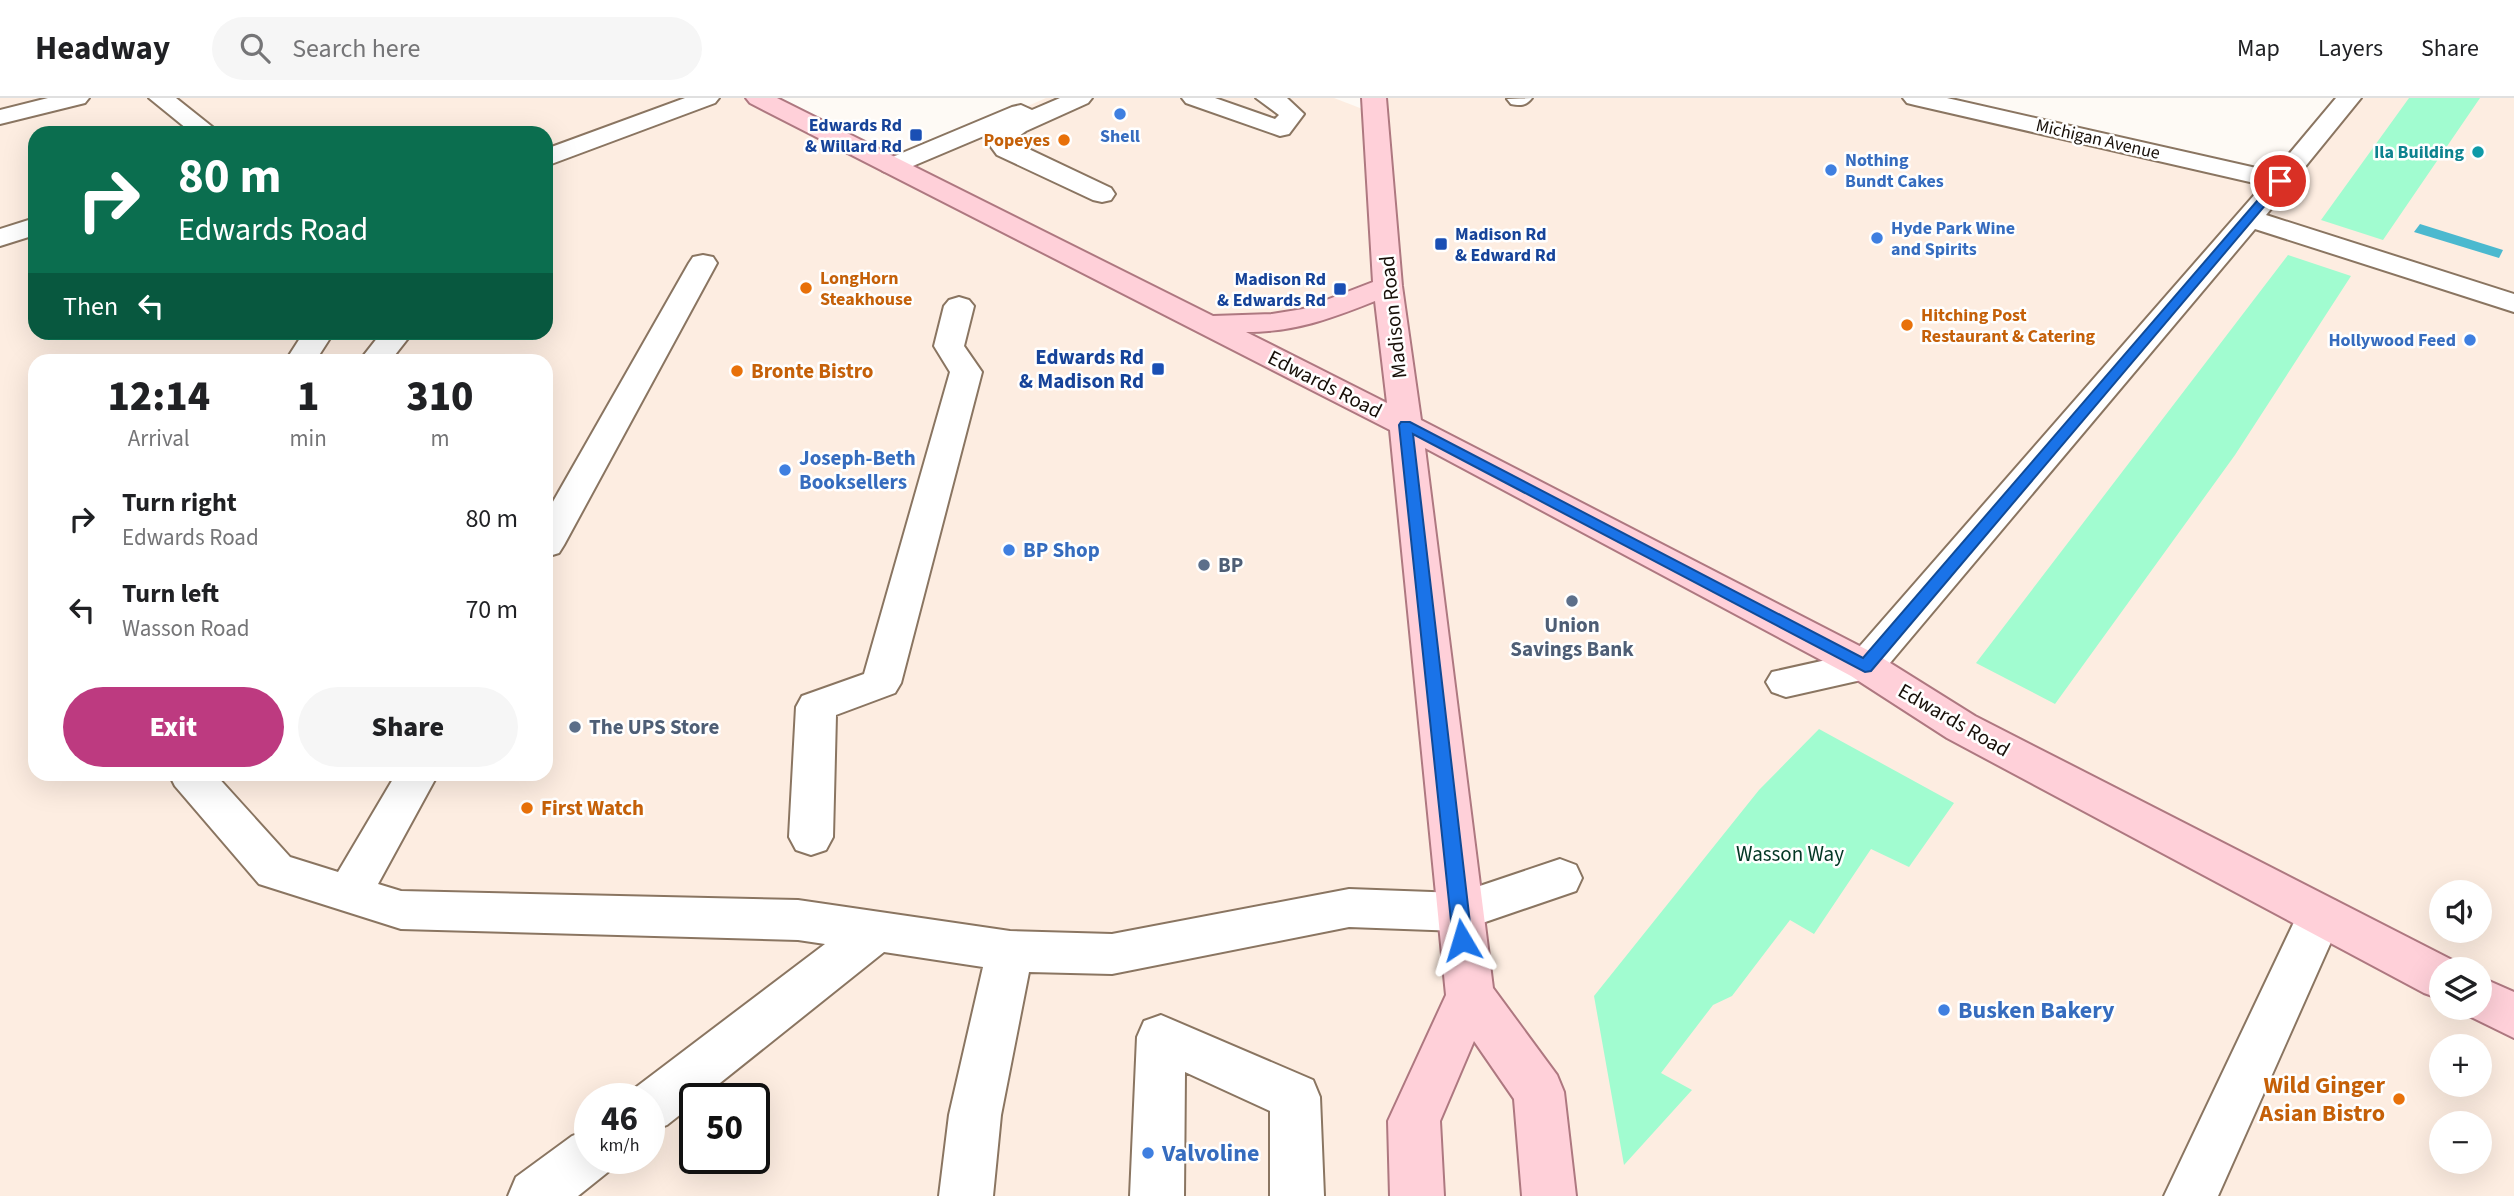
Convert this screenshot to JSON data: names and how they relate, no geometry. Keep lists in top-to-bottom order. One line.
{"streets":{"main road":["Madison Road","Edwards Road"],"street":["Michigan Avenue"]},"crossings":[["Madison Road","Edwards Road"]],"parks":["Wasson Way"],"places":{"other":["Shell","Popeyes","Ila Building","Nothing Bundt Cakes","Hyde Park Wine and Spirits","LongHorn Steakhouse","Hitching Post Restaurant & Catering","Hollywood Feed","Bronte Bistro","Joseph-Beth Booksellers","BP Shop","BP","Union Savings Bank","The UPS Store","First Watch","Busken Bakery","Wild Ginger Asian Bistro","Valvoline"],"transit":["Edwards Rd & Willard Rd","Madison Rd & Edward Rd","Madison Rd & Edwards Rd","Edwards Rd & Madison Rd"]},"page":{"header":"Headway","search":"Search here","nav":["Map","Layers","Share"],"turn":["80 m","Edwards Road"],"then":"Then","eta":["12:14","Arrival","1","min","310","m"],"list":[{"name":"Turn right","note":"Edwards Road","value":"80 m"},{"name":"Turn left","note":"Wasson Road","value":"70 m"}],"buttons":["Exit","Share"],"map_buttons":["+","−"],"speed":"46 km/h","limit":"50"}}
